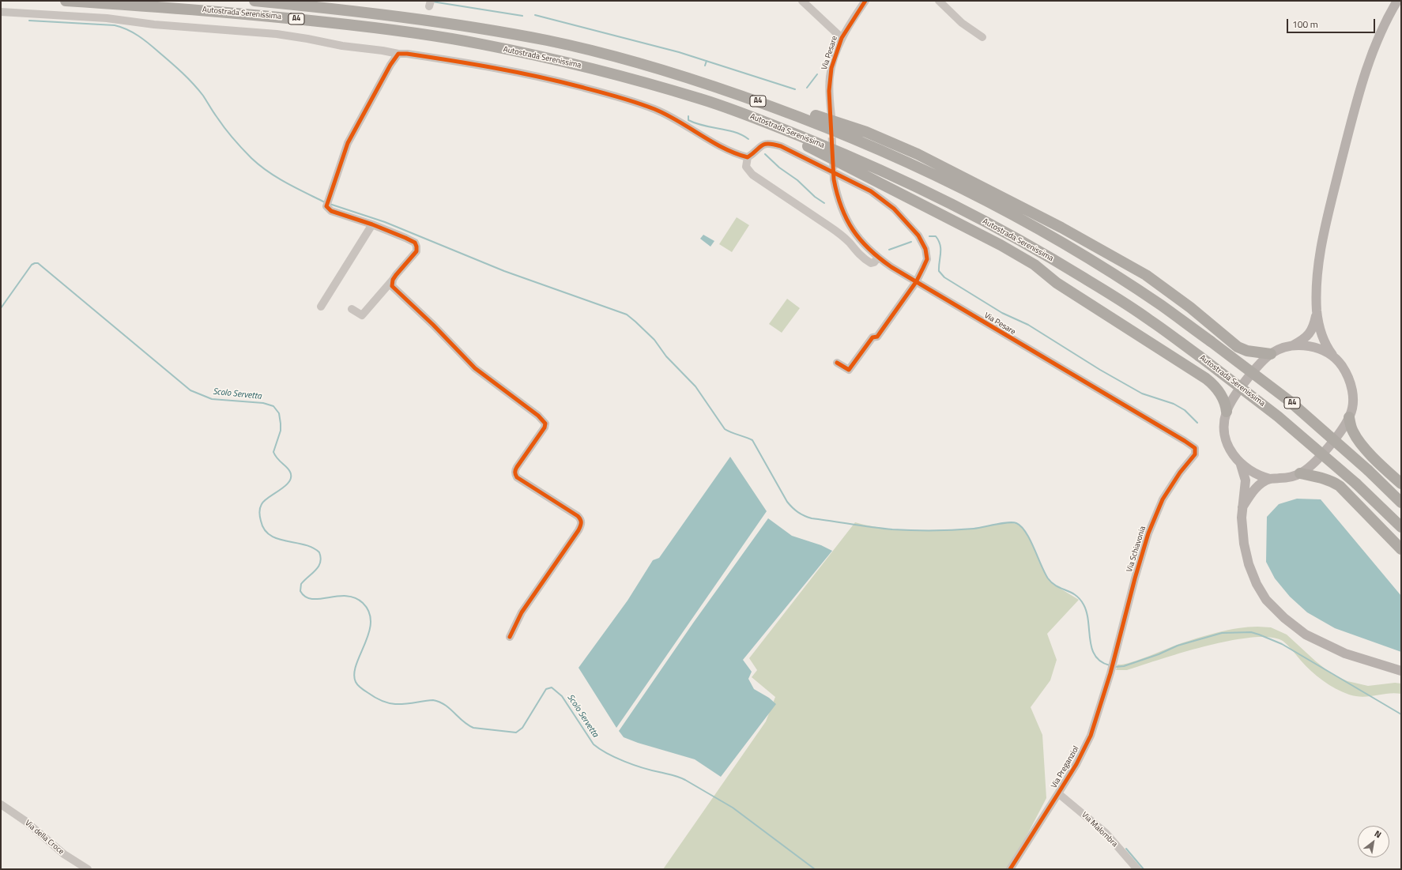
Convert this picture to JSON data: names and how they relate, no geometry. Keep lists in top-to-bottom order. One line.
{"streets":{"highway":["Autostrada Serenissima","A4"],"street":["Via Pesare","Via Schiavonia","Via Preganziol","Via Malombra","Via della Croce"]},"crossings":[["Via Pesare","Via Schiavonia"],["Via Schiavonia","Via Preganziol"],["Via Preganziol","Via Malombra"]],"water":["Scolo Servetta"],"scale_bar":"100 m","north":"top right"}
